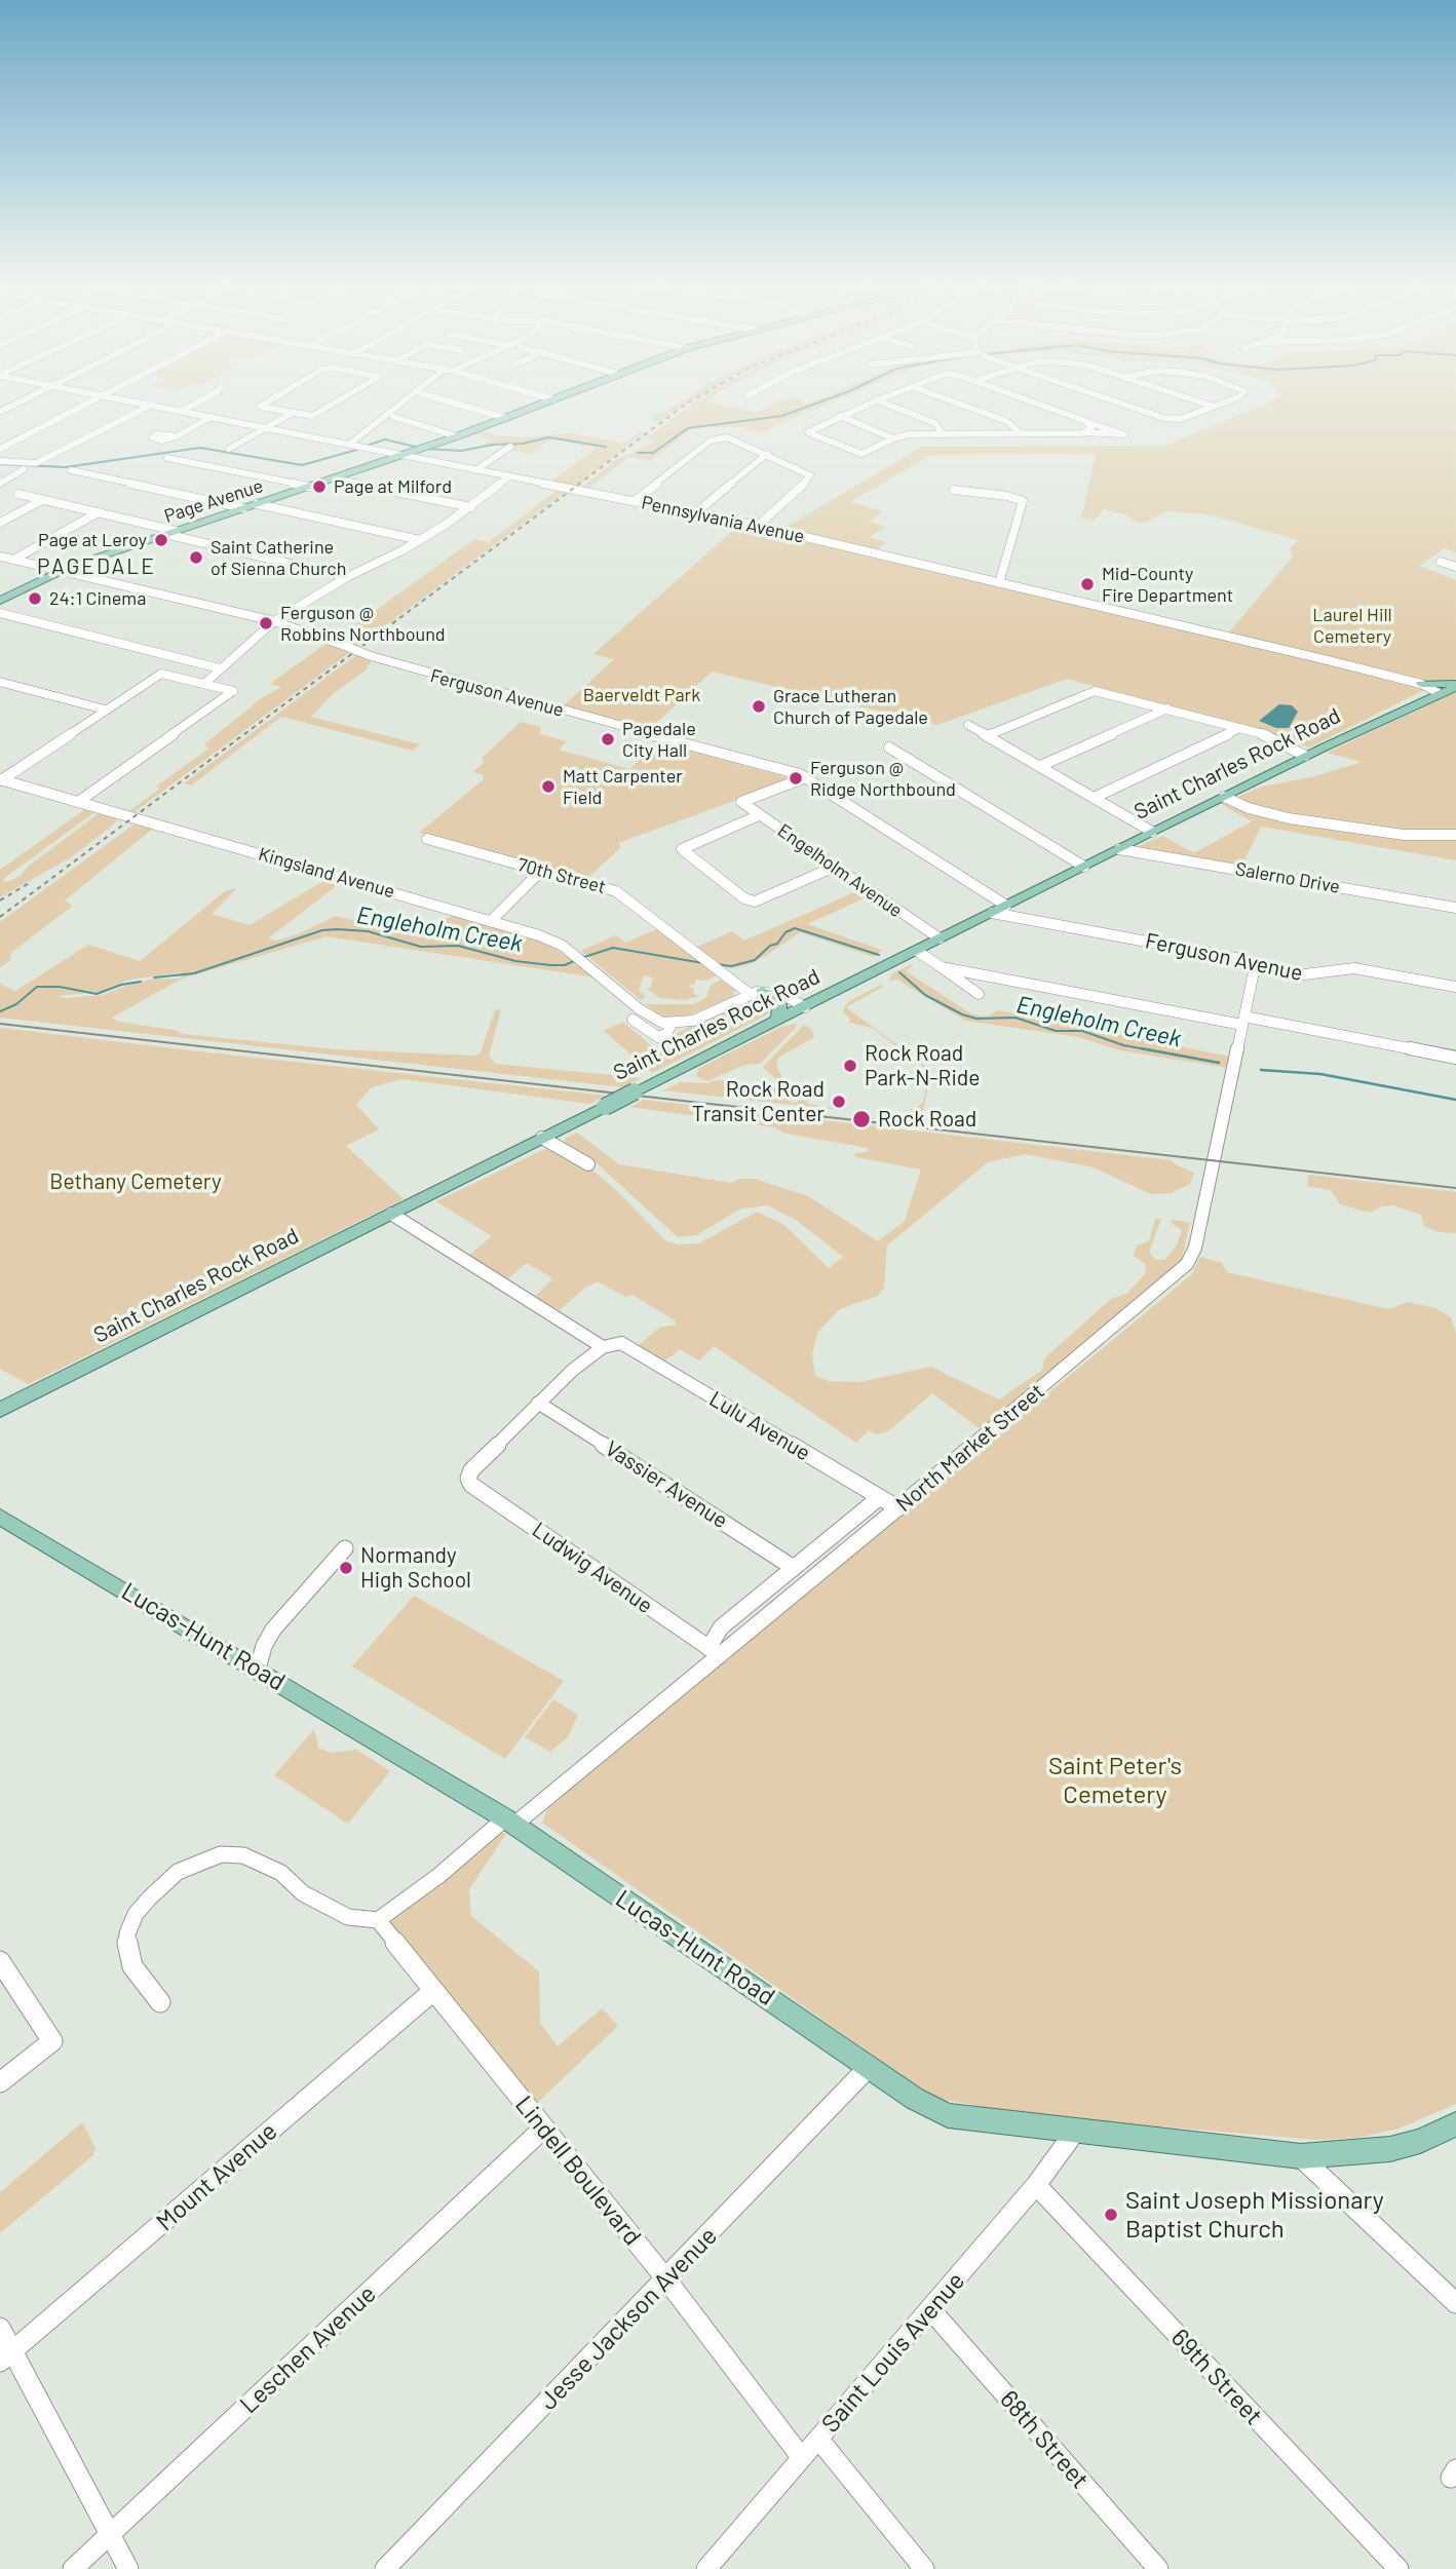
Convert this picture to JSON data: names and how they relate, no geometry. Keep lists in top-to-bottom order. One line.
{"streets":{"main road":["Page Avenue","Saint Charles Rock Road","Lucas-Hunt Road"],"street":["Pennsylvania Avenue","Ferguson Avenue","Engelholm Avenue","Kingsland Avenue","70th Street","Salerno Drive","Lulu Avenue","North Market Street","Vassier Avenue","Ludwig Avenue","Lindell Boulevard","Mount Avenue","Jesse Jackson Avenue","Leschen Avenue","Saint Louis Avenue","69th Street","68th Street"]},"crossings":[["Page Avenue","Pennsylvania Avenue"],["Page Avenue","Ferguson Avenue"],["Pennsylvania Avenue","Saint Charles Rock Road"],["Ferguson Avenue","Saint Charles Rock Road"],["Ferguson Avenue","Engelholm Avenue"],["Ferguson Avenue","North Market Street"],["Saint Charles Rock Road","Engelholm Avenue"],["Saint Charles Rock Road","Salerno Drive"],["Lulu Avenue","North Market Street"],["North Market Street","Ludwig Avenue"],["North Market Street","Lucas-Hunt Road"],["North Market Street","Lindell Boulevard"],["Vassier Avenue","Ludwig Avenue"],["Lucas-Hunt Road","Jesse Jackson Avenue"],["Lucas-Hunt Road","Saint Louis Avenue"],["Lindell Boulevard","Mount Avenue"],["Lindell Boulevard","Jesse Jackson Avenue"],["Lindell Boulevard","Leschen Avenue"],["Lindell Boulevard","Saint Louis Avenue"],["Saint Louis Avenue","69th Street"],["Saint Louis Avenue","68th Street"]],"districts":["PAGEDALE"],"water":["Engleholm Creek"],"parks":["Laurel Hill Cemetery","Baerveldt Park","Bethany Cemetery","Saint Peter's Cemetery"],"places":["Page at Milford","Page at Leroy","Saint Catherine of Sienna Church","Mid-County Fire Department","24:1 Cinema","Ferguson @ Robbins Northbound","Grace Lutheran Church of Pagedale","Pagedale City Hall","Ferguson @ Ridge Northbound","Matt Carpenter Field","Rock Road Park-N-Ride","Rock Road Transit Center","Rock Road","Normandy High School","Saint Joseph Missionary Baptist Church"]}
